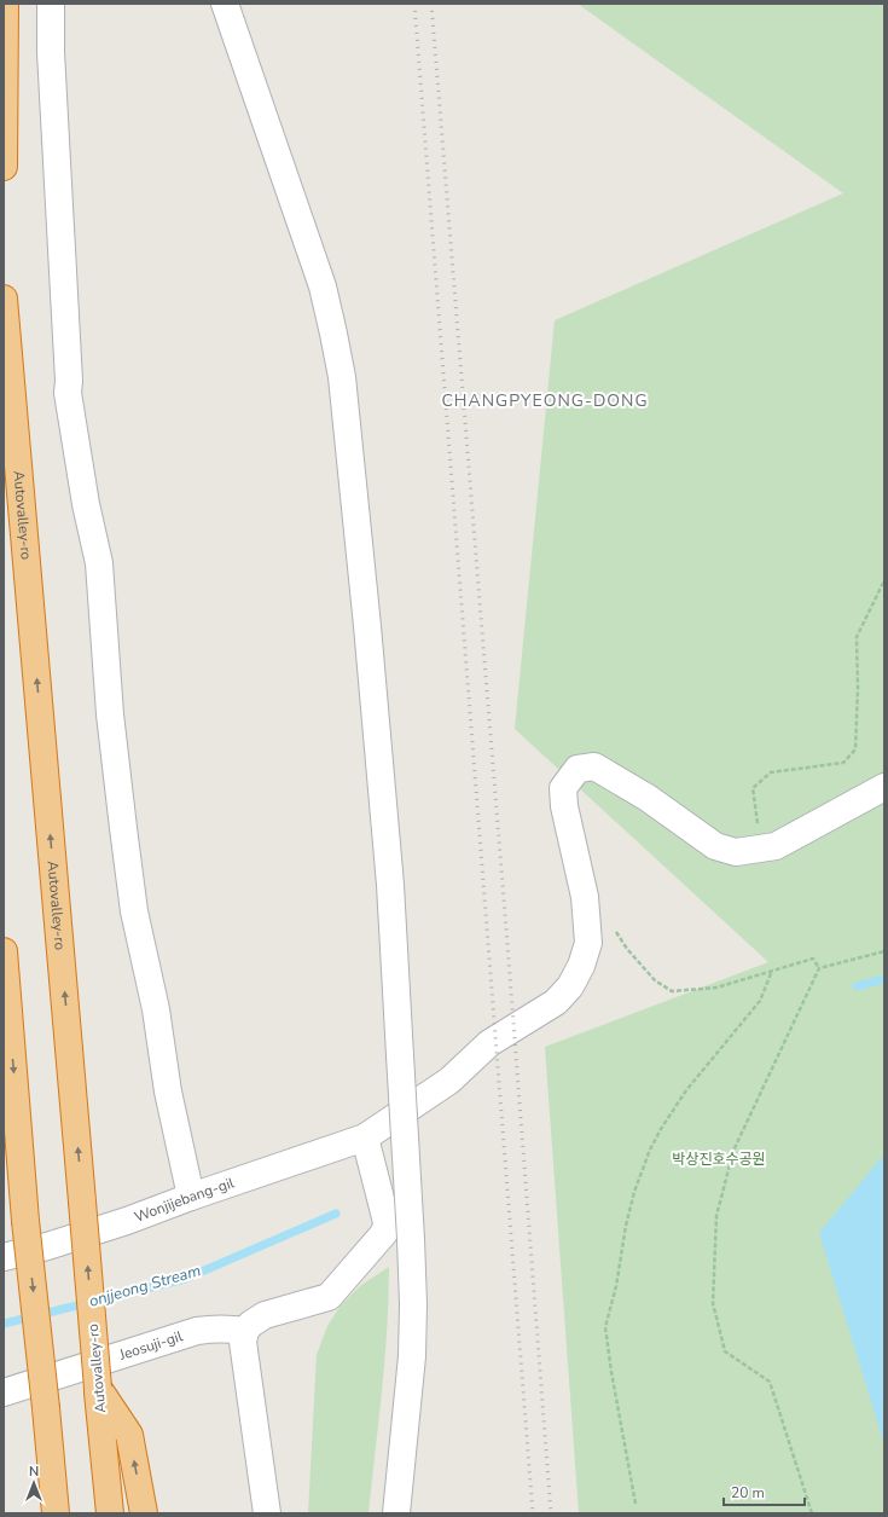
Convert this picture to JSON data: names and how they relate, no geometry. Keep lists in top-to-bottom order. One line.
{"streets":{"highway":["Autovalley-ro"],"street":["Wonjijebang-gil","Jeosuji-gil"]},"districts":["CHANGPYEONG-DONG"],"water":["onjjeong Stream"],"parks":["박상진호수공원"],"scale_bar":"20 m","north":"top"}
